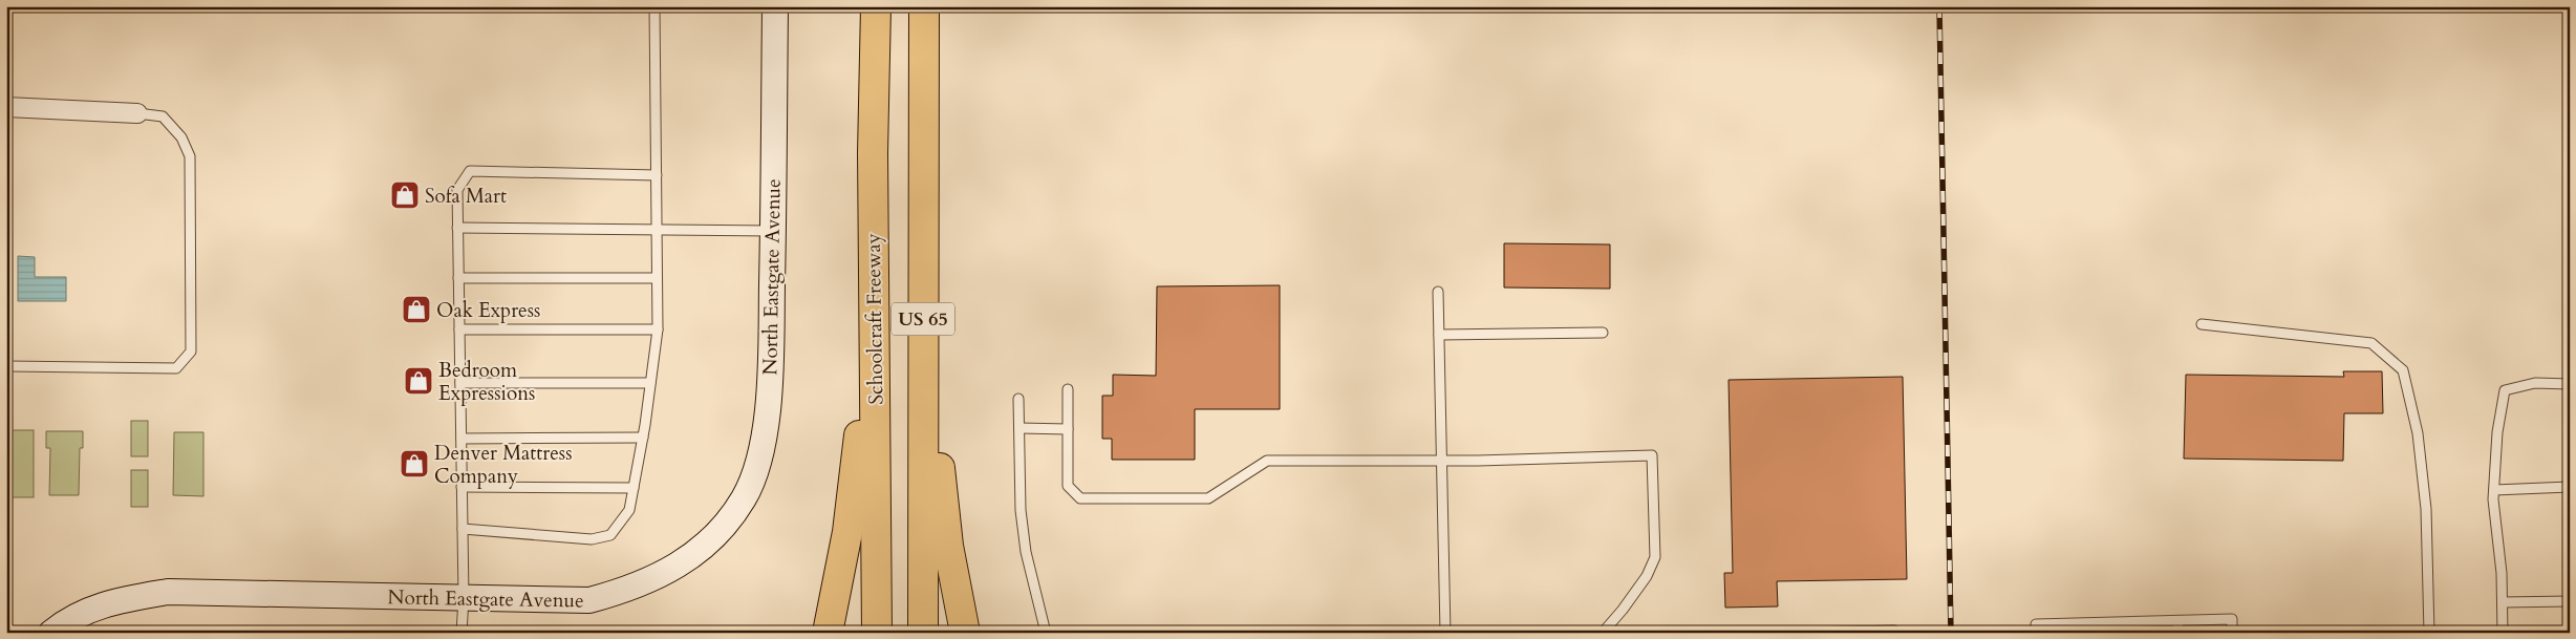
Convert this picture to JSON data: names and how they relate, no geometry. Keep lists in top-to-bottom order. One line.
{"streets":{"highway":["Schoolcraft Freeway","US 65"],"street":["North Eastgate Avenue"]},"places":{"shop":["Sofa Mart","Oak Express","Bedroom Expressions","Denver Mattress Company"]}}
